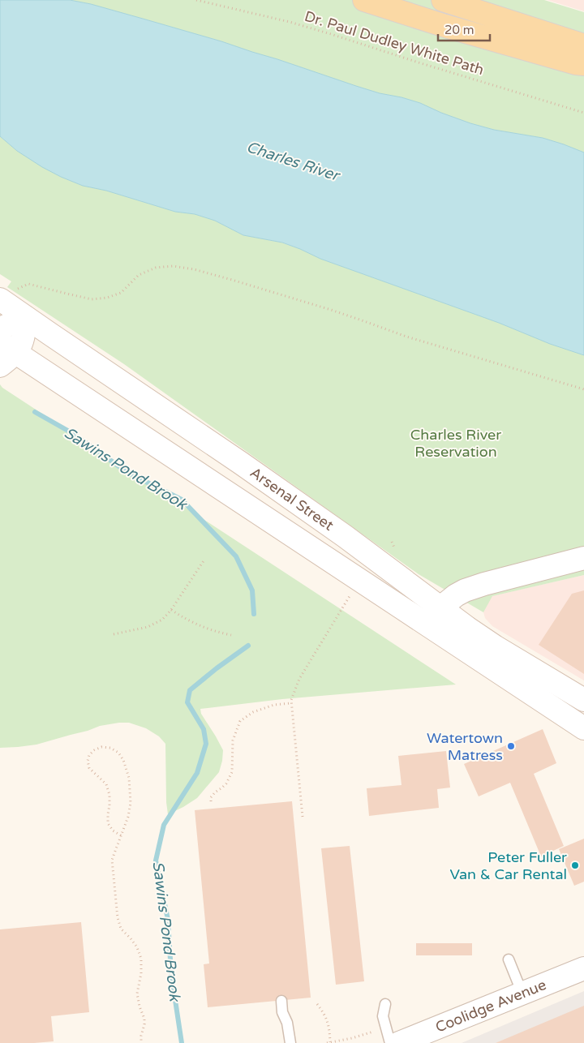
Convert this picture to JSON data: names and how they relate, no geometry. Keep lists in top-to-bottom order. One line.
{"streets":{"main road":["Arsenal Street","Coolidge Avenue"],"path":["Dr. Paul Dudley White Path"]},"water":["Charles River","Sawins Pond Brook"],"parks":["Charles River Reservation"],"places":["Watertown Matress","Peter Fuller Van & Car Rental"],"scale_bar":"20 m"}
